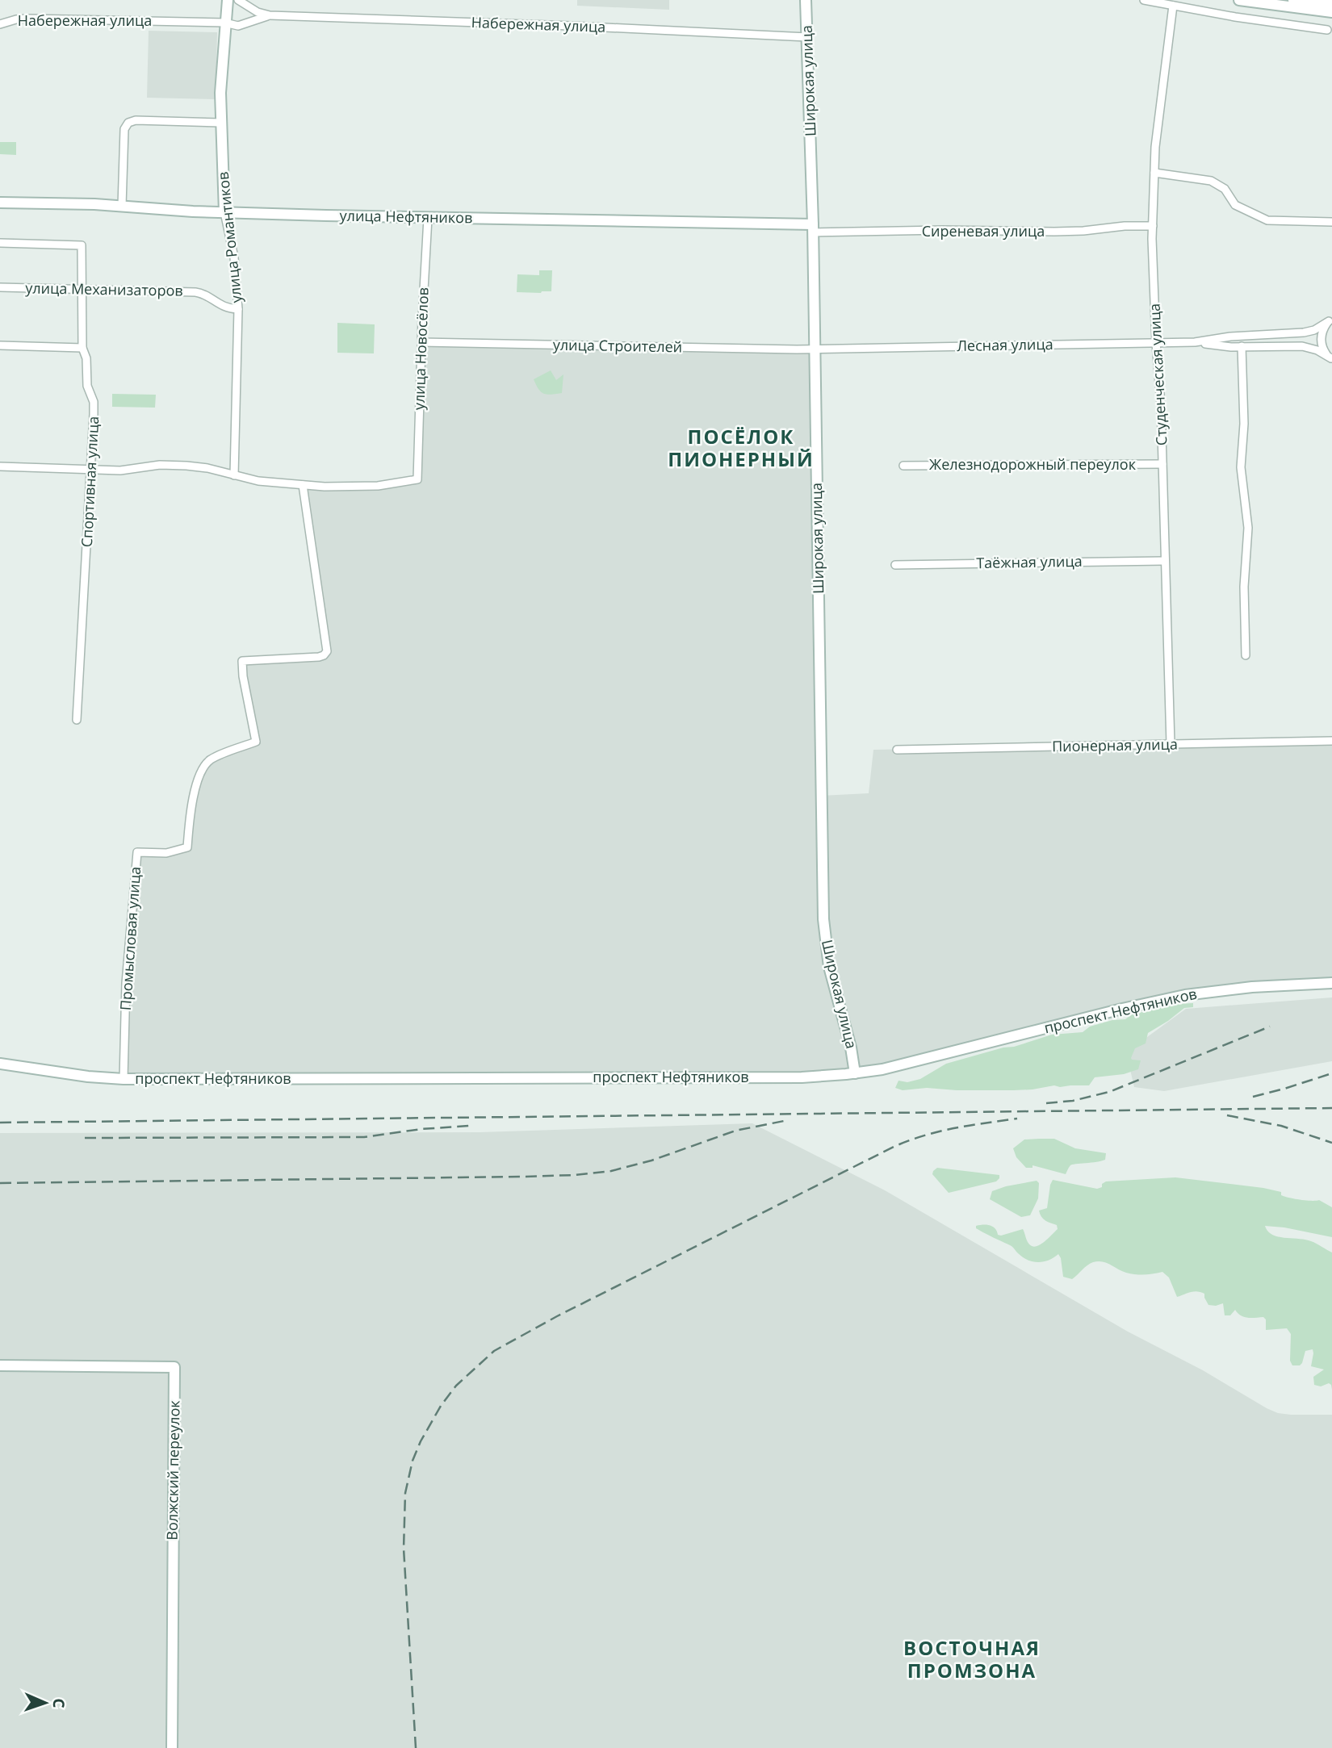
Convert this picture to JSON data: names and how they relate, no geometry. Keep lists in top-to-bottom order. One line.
{"streets":{"street":["Набережная улица","Широкая улица","улица Нефтяников","Сиреневая улица","улица Романтиков","улица Механизаторов","Лесная улица","улица Строителей","улица Новосёлов","Студенческая улица","Железнодорожный переулок","Спортивная улица","Таёжная улица","Пионерная улица","Промысловая улица","проспект Нефтяников","Волжский переулок"]},"crossings":[["Набережная улица","Широкая улица"],["Набережная улица","улица Романтиков"],["Широкая улица","улица Нефтяников"],["Широкая улица","Сиреневая улица"],["Широкая улица","Лесная улица"],["Широкая улица","улица Строителей"],["Широкая улица","проспект Нефтяников"],["улица Нефтяников","Сиреневая улица"],["улица Нефтяников","улица Романтиков"],["улица Нефтяников","улица Новосёлов"],["Сиреневая улица","Студенческая улица"],["улица Романтиков","улица Механизаторов"],["улица Механизаторов","Спортивная улица"],["Лесная улица","улица Строителей"],["Лесная улица","Студенческая улица"],["улица Строителей","улица Новосёлов"],["улица Новосёлов","Промысловая улица"],["Студенческая улица","Железнодорожный переулок"],["Студенческая улица","Таёжная улица"],["Студенческая улица","Пионерная улица"],["Промысловая улица","проспект Нефтяников"]],"districts":["ПОСЁЛОК ПИОНЕРНЫЙ","ВОСТОЧНАЯ ПРОМЗОНА"],"north":"right"}
